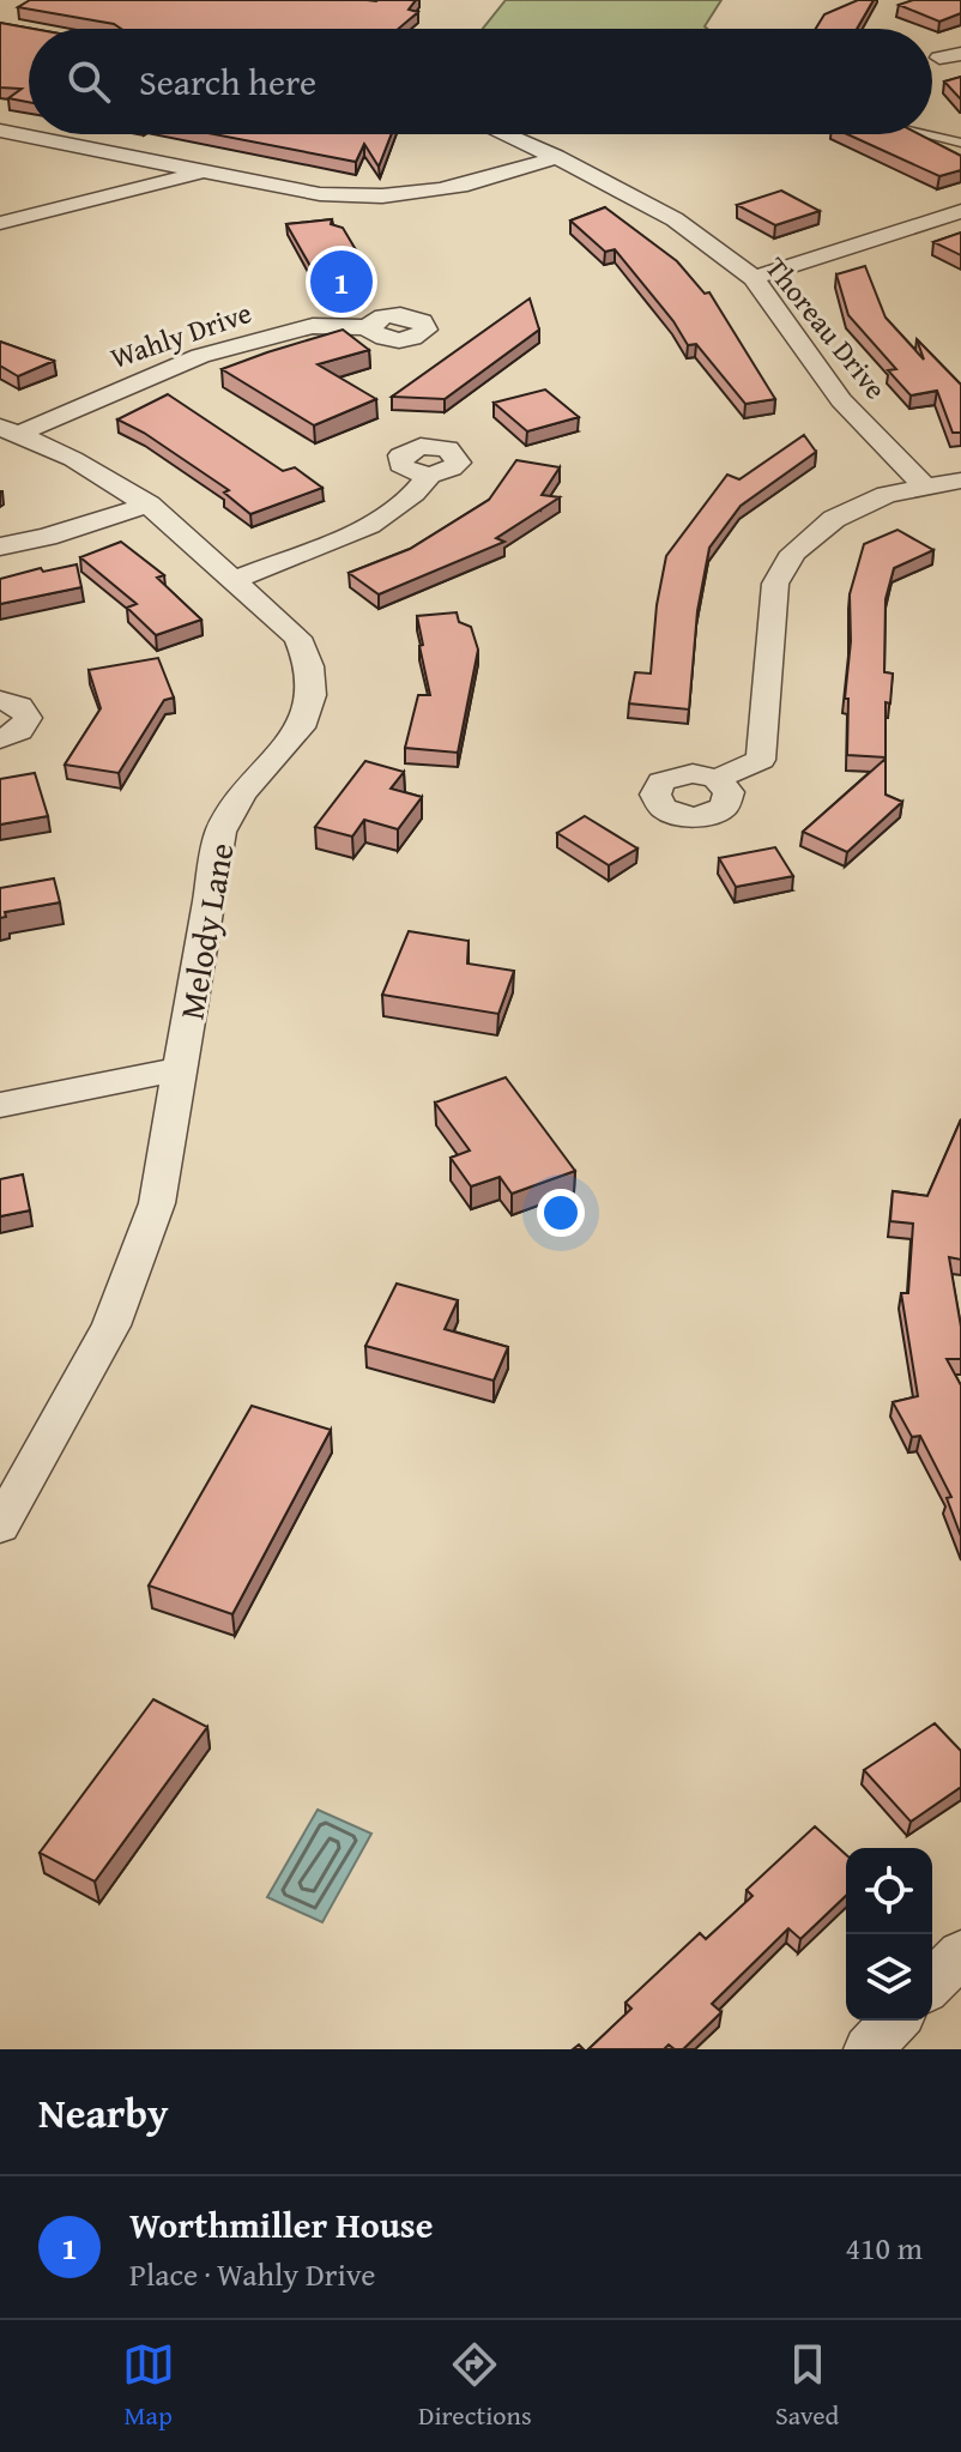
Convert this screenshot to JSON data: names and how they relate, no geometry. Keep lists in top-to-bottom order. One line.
{"streets":{"street":["Thoreau Drive","Wahly Drive","Melody Lane"]},"crossings":[["Wahly Drive","Melody Lane"]],"page":{"search":"Search here","pins":"1","heading":"Nearby","list":[{"mark":"1","name":"Worthmiller House","note":"Place · Wahly Drive","value":"410 m"}],"nav":["Map","Directions","Saved"]}}
